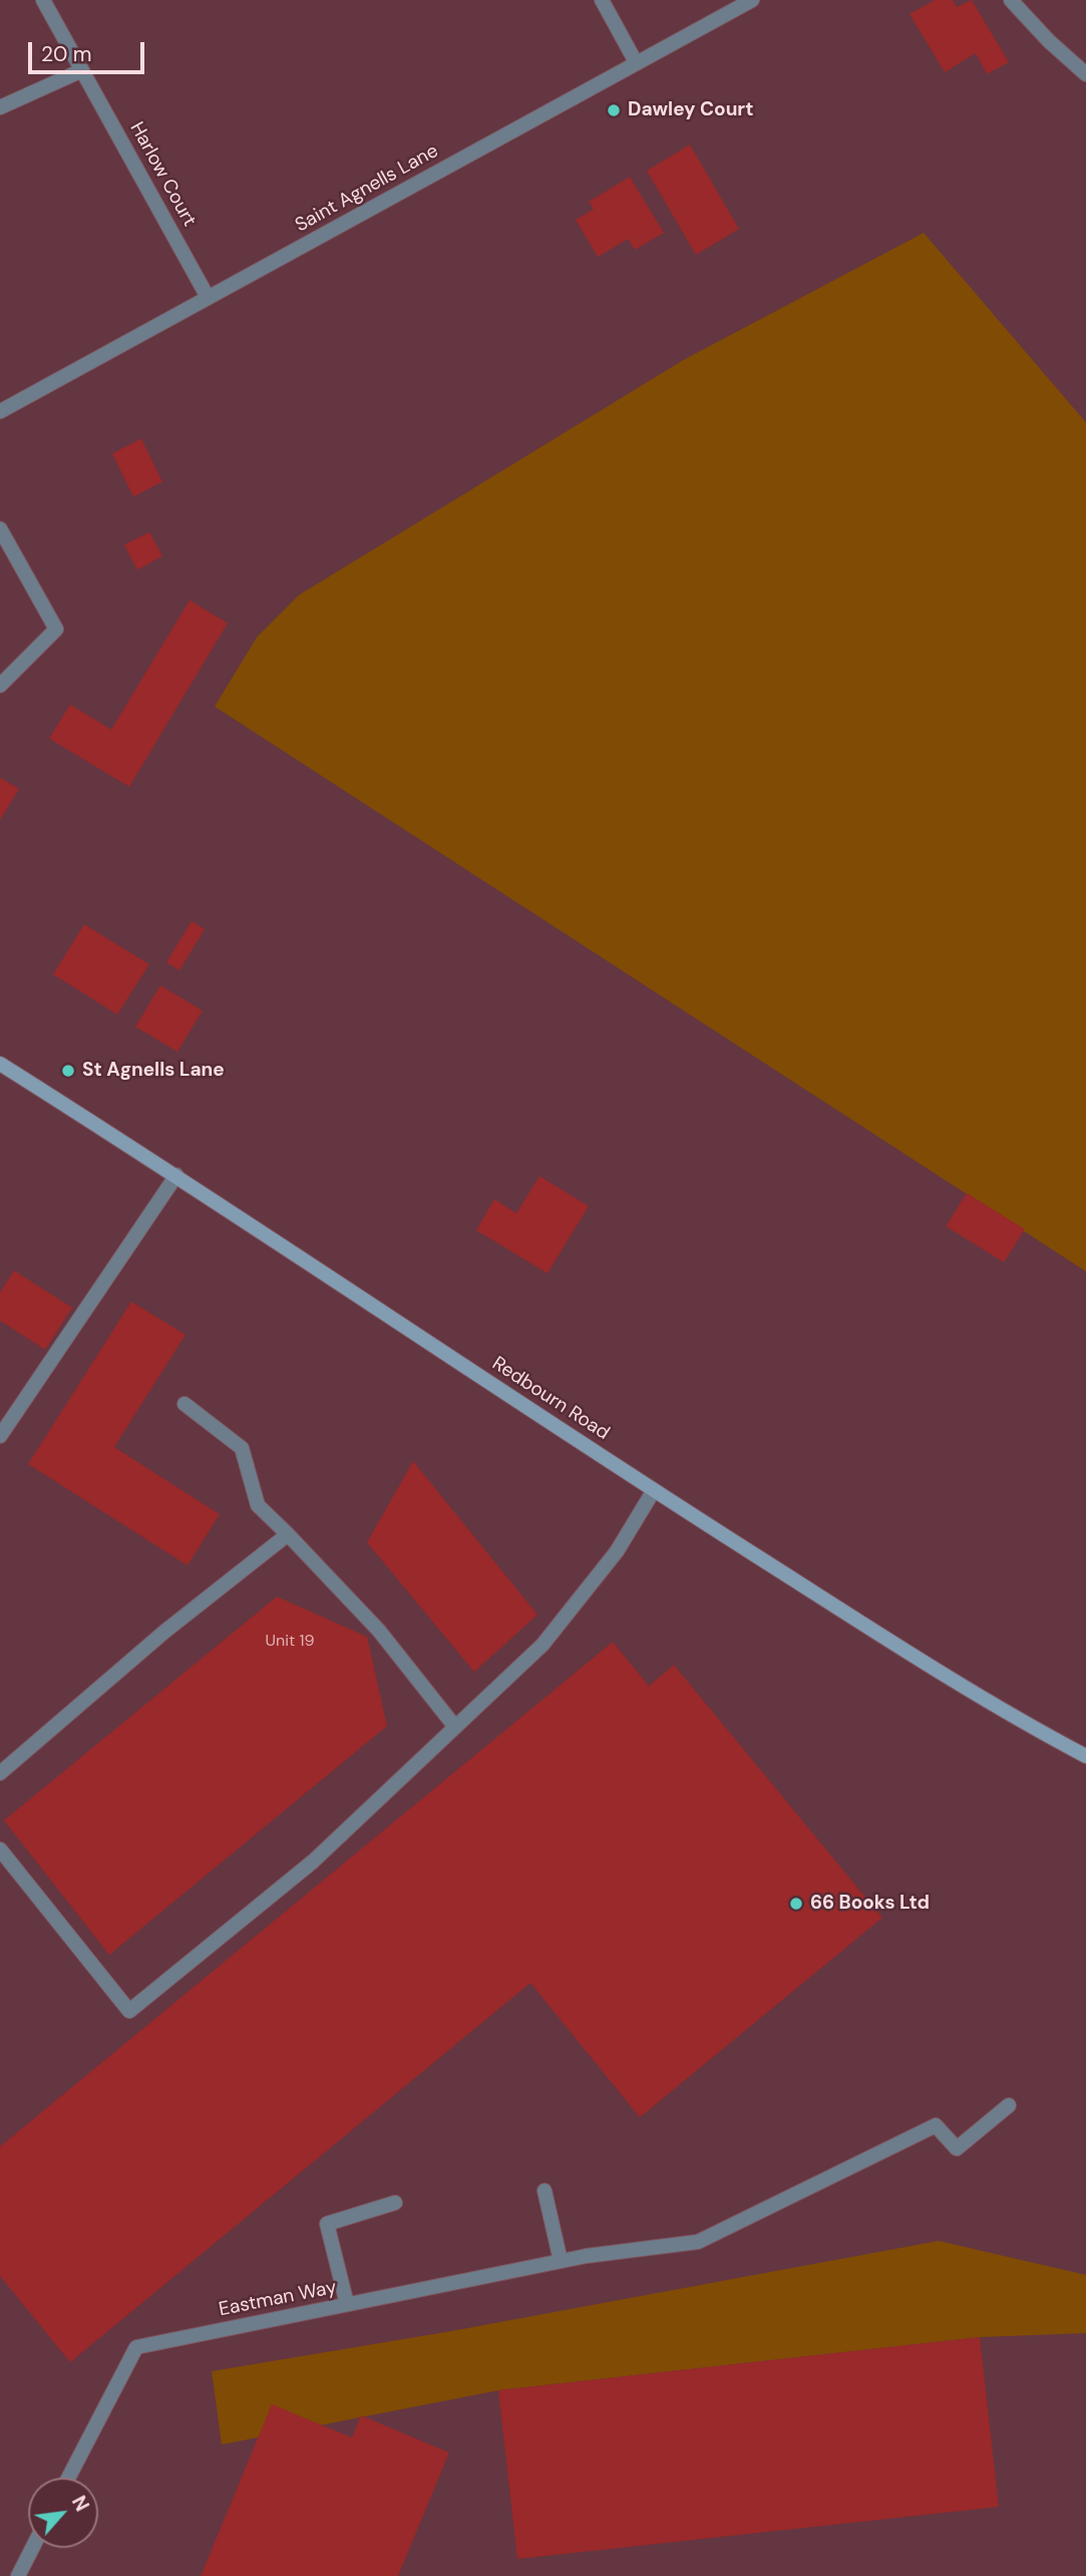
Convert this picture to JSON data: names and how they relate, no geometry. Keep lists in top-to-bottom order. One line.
{"streets":{"main road":["Redbourn Road"],"street":["Harlow Court","Saint Agnells Lane","Eastman Way"]},"crossings":[["Harlow Court","Saint Agnells Lane"]],"places":["Dawley Court","St Agnells Lane","66 Books Ltd"],"house_numbers":["Unit 19"],"scale_bar":"20 m","north":"top right"}
